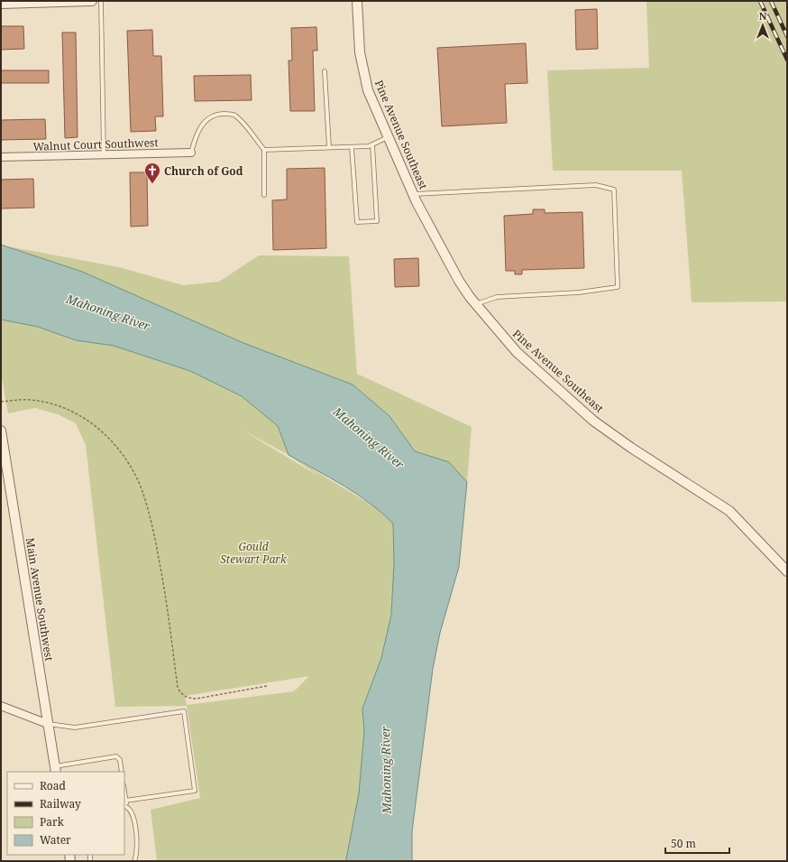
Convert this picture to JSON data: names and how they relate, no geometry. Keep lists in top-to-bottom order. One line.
{"streets":{"street":["Pine Avenue Southeast","Walnut Court Southwest","Main Avenue Southwest"]},"water":["Mahoning River"],"parks":["Gould Stewart Park"],"places":{"church":["Church of God"]},"legend":["Road","Railway","Park","Water"],"scale_bar":"50 m","north":"top"}
